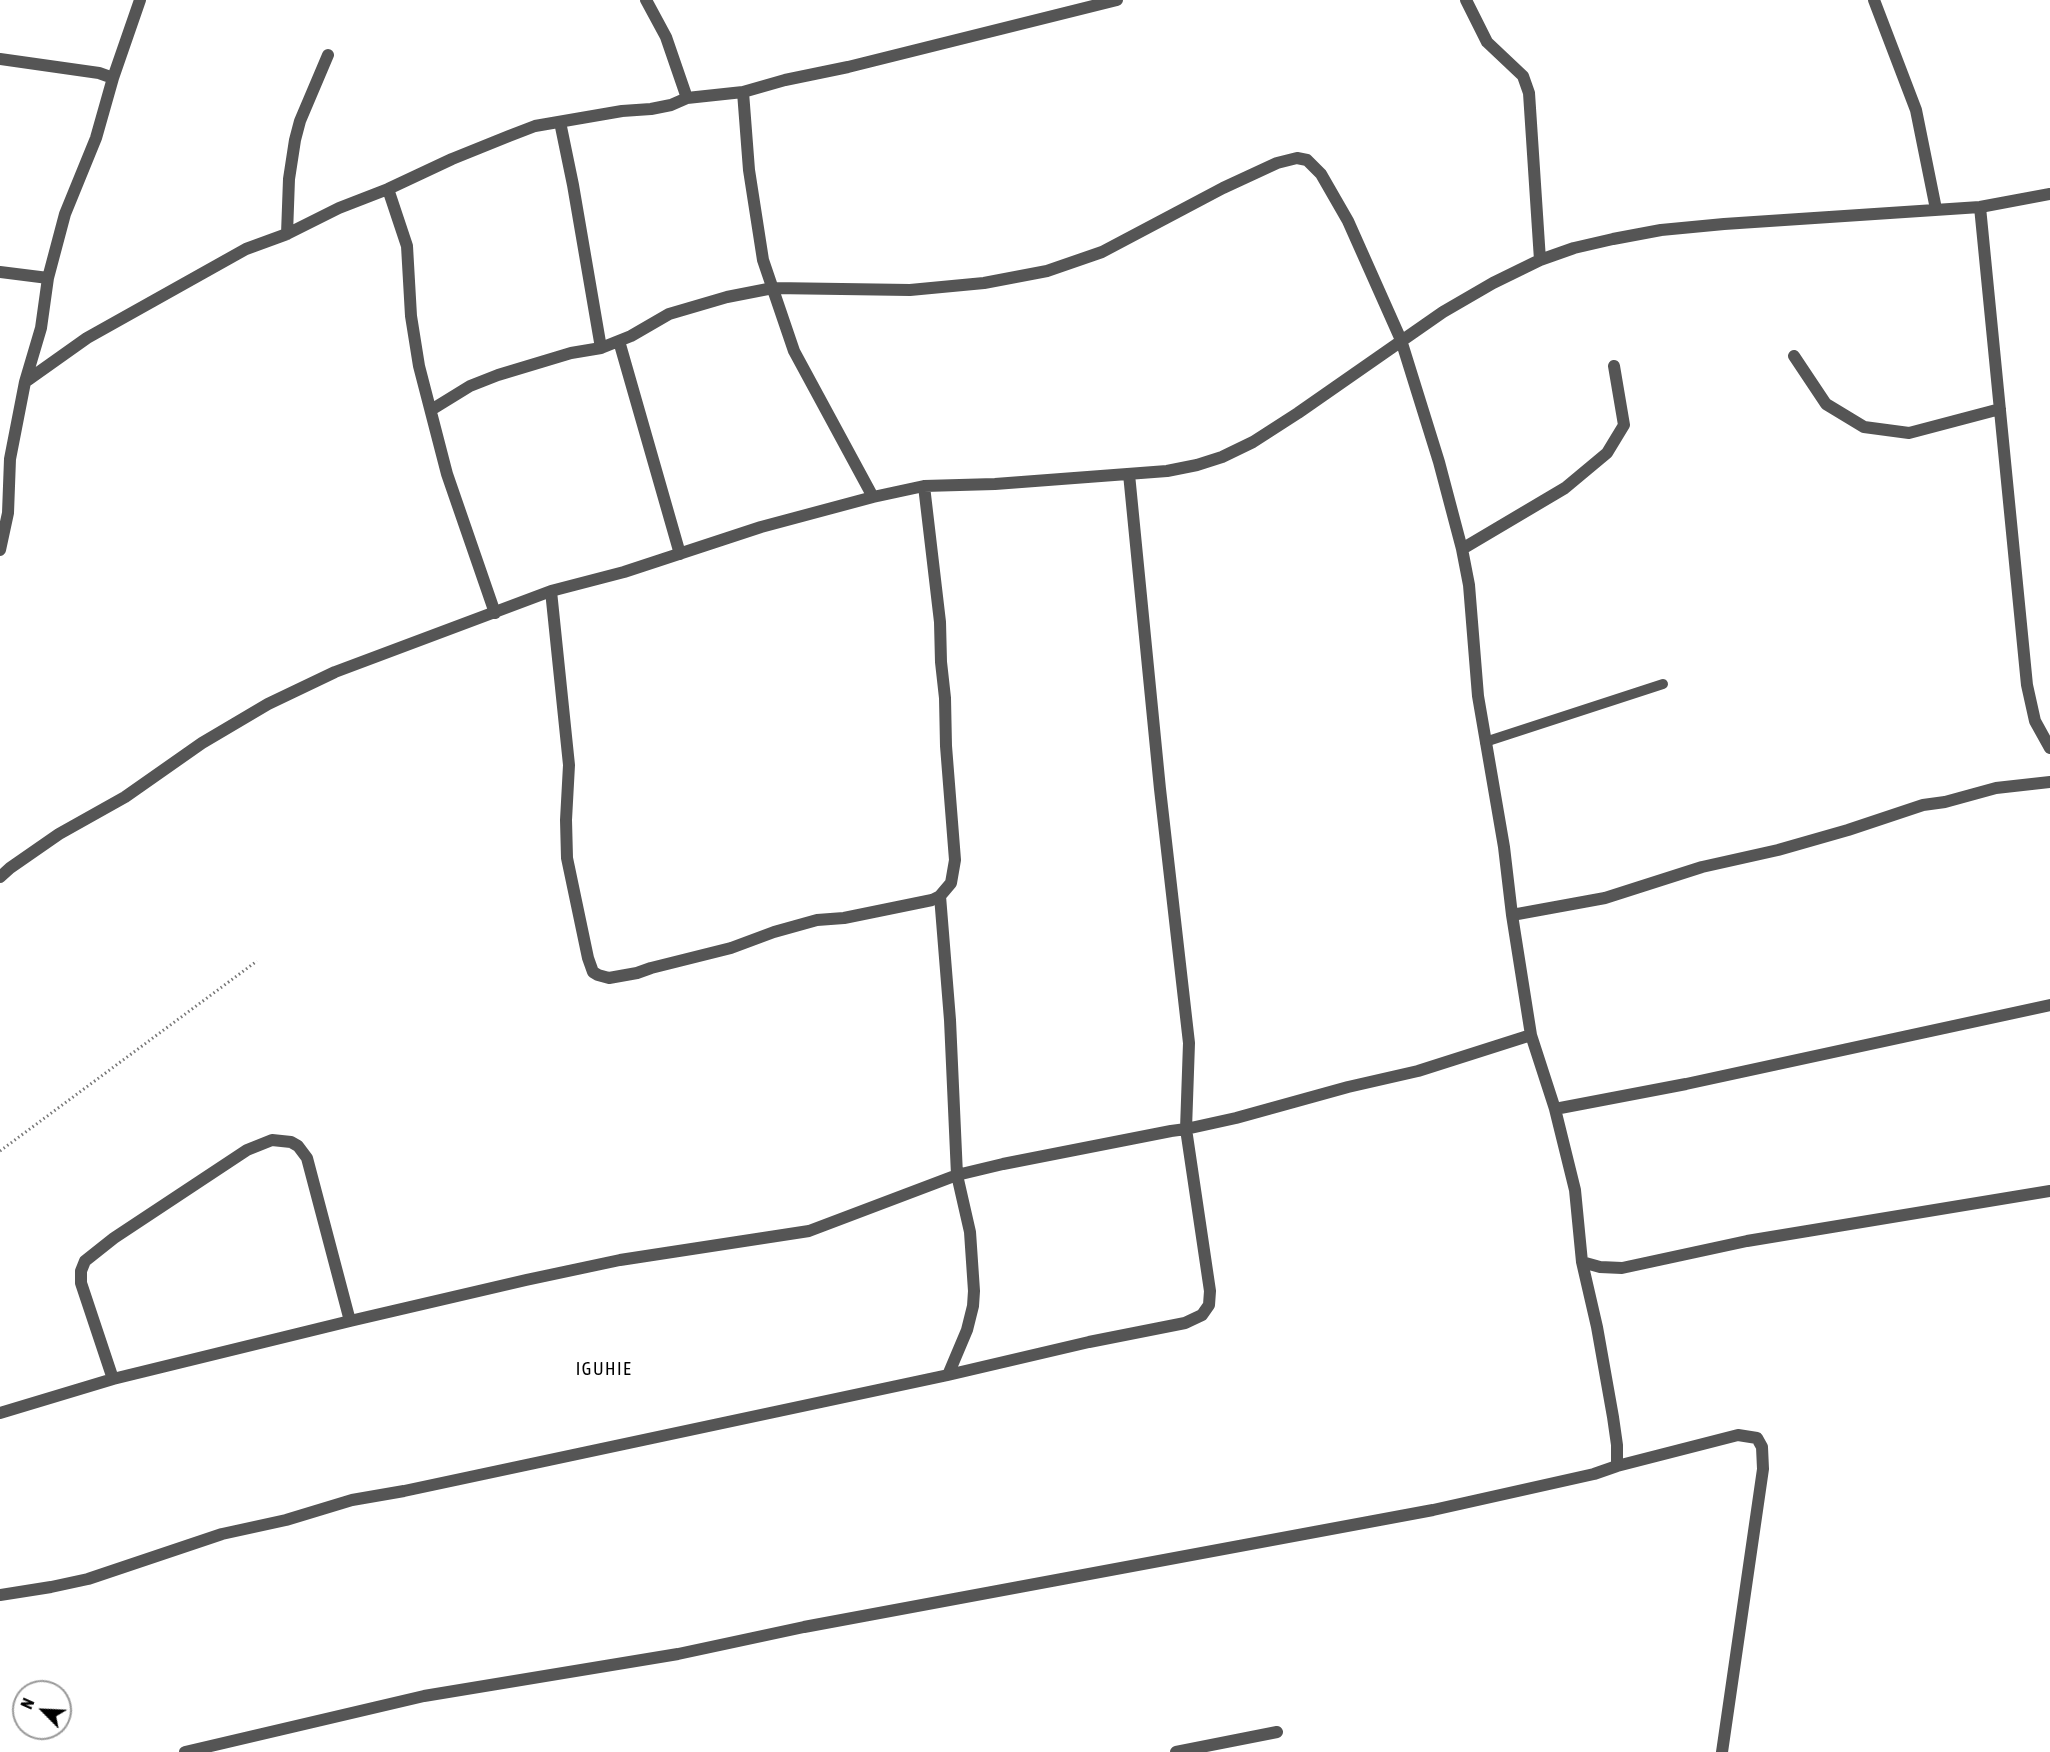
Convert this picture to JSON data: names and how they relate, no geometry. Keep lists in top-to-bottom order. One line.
{"districts":["IGUHIE"],"north":"top left"}
